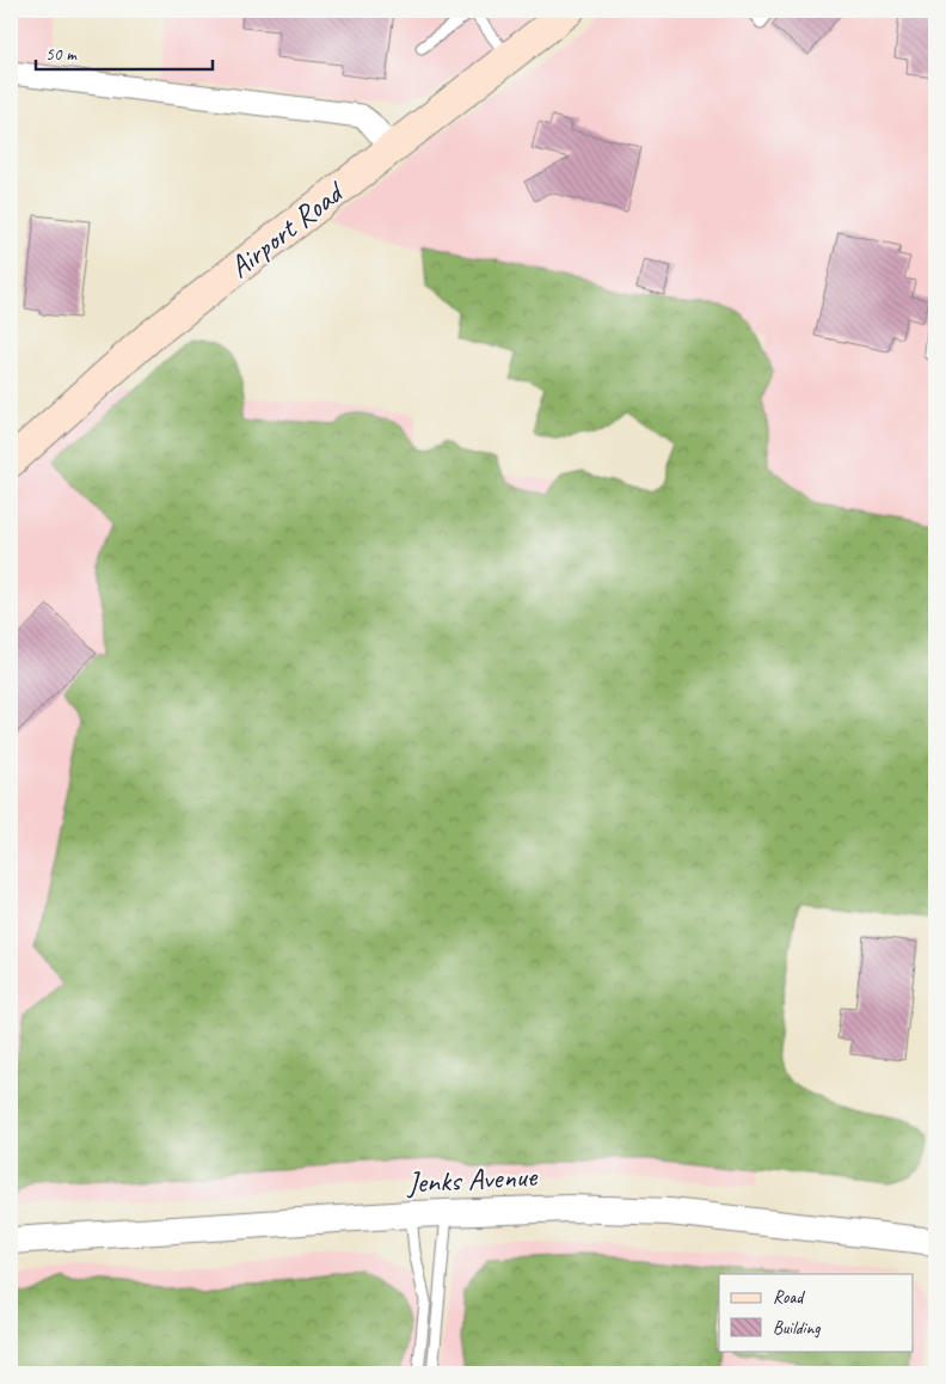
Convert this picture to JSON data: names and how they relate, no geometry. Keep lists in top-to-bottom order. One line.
{"streets":{"main road":["Airport Road"],"street":["Jenks Avenue"]},"legend":["Road","Building"],"scale_bar":"50 m"}
